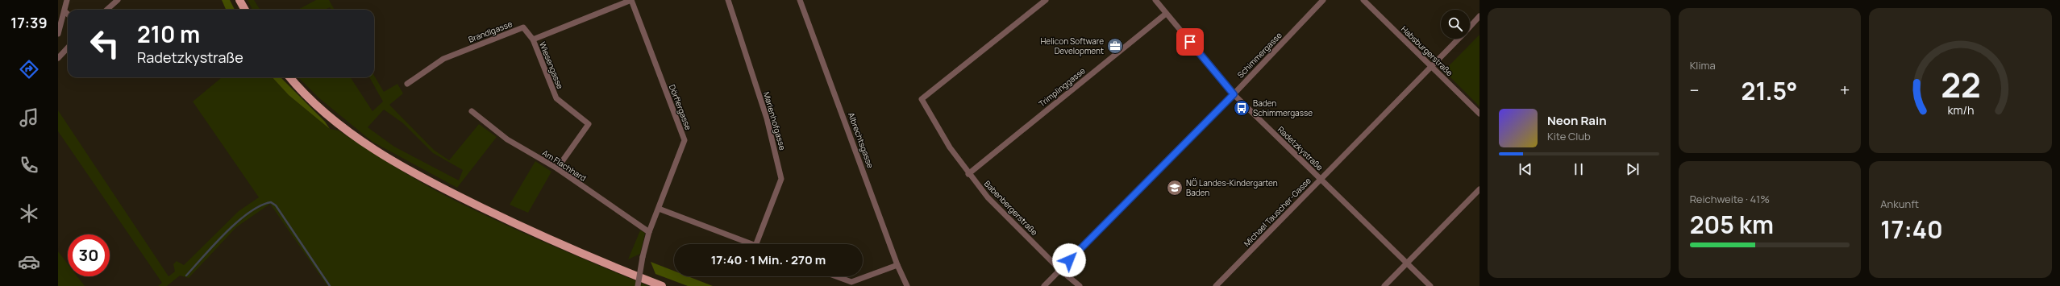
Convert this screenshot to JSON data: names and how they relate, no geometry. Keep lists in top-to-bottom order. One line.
{"streets":{"street":["Brandlgasse","Habsburgerstraße","Schimmergasse","Wiesengasse","Trimplinggasse","Dörflergasse","Marienhofgasse","Albrechtsgasse","Radetzkystraße","Am Flachhard","Babenbergerstraße","Michael Tauscher-Gasse"]},"crossings":[["Brandlgasse","Wiesengasse"],["Habsburgerstraße","Michael Tauscher-Gasse"],["Schimmergasse","Radetzkystraße"],["Schimmergasse","Babenbergerstraße"],["Wiesengasse","Am Flachhard"],["Trimplinggasse","Radetzkystraße"],["Trimplinggasse","Babenbergerstraße"],["Dörflergasse","Am Flachhard"],["Radetzkystraße","Michael Tauscher-Gasse"]],"places":{"office":["Helicon Software Development"],"bus stop":["Baden Schimmergasse"],"school or university":["NÖ Landes-Kindergarten Baden"]},"page":{"tabs":"17:39","tile":["Klima",["Reichweite · 41%","205 km"],["Ankunft","17:40"]],"turn":["210 m","Radetzkystraße"],"heat":["−","21.5°","+"],"song":["Neon Rain","Kite Club"],"limit":"30","trip":"17:40 · 1 Min. · 270 m","gauge":["22","km/h"]}}
